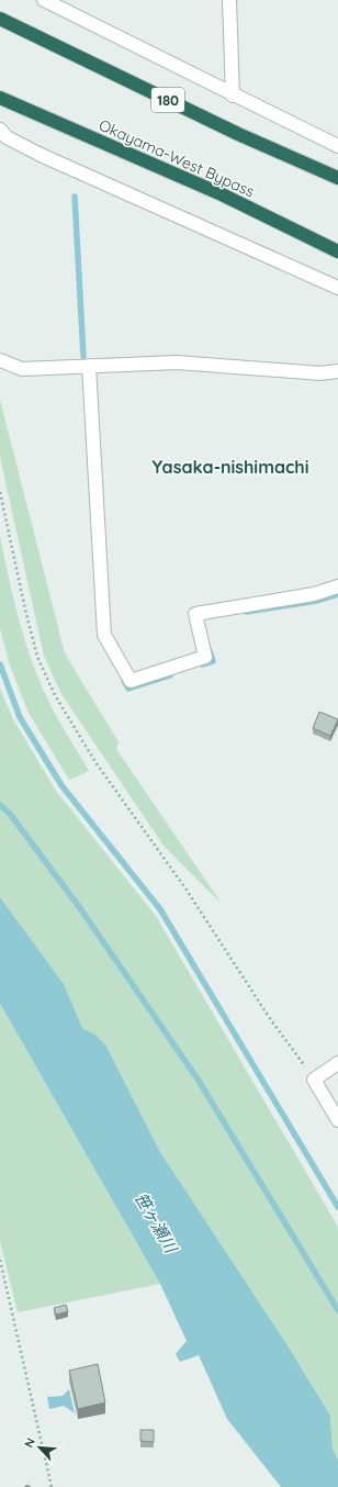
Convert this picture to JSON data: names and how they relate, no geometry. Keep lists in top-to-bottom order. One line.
{"streets":{"highway":["180","Okayama-West Bypass"]},"districts":["Yasaka-nishimachi"],"water":["笹ヶ瀬川"],"north":"top left"}
